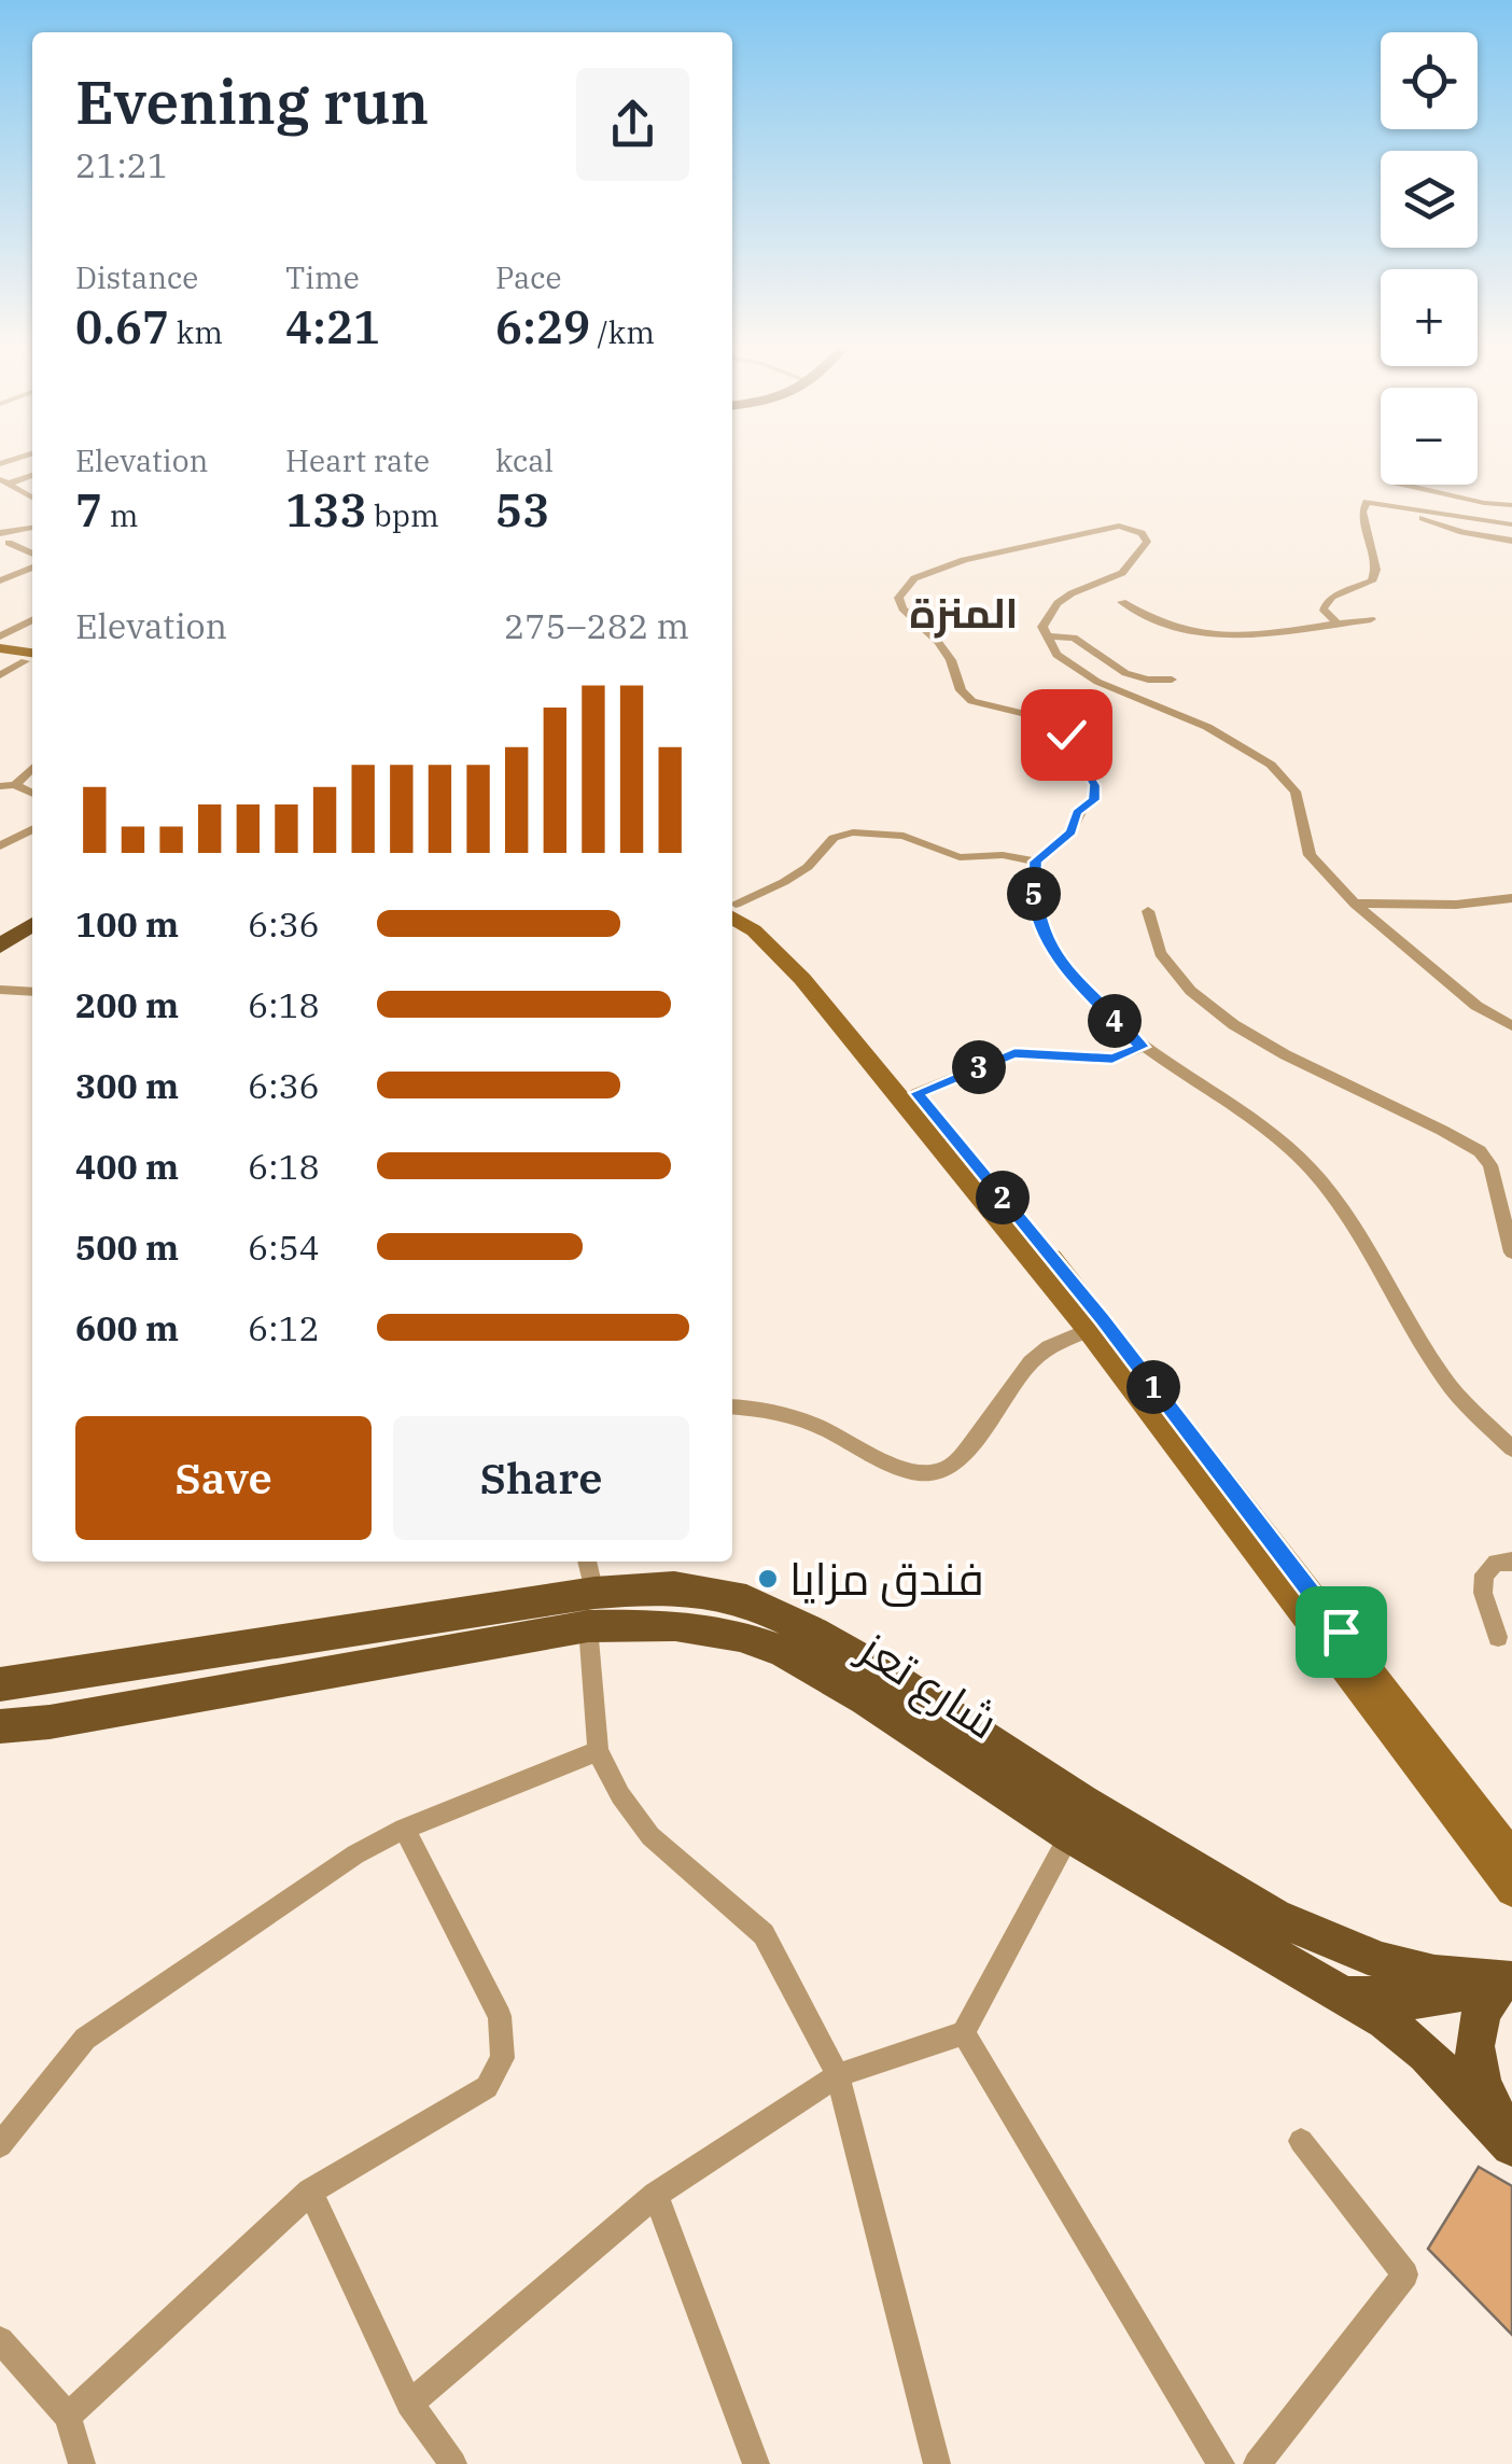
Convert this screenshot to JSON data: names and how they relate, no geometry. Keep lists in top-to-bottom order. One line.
{"streets":{"main road":["شارع تعز"]},"districts":["المنزة"],"places":["فندق مزايا"],"page":{"map_buttons":["+","−"],"heading":["Evening run","21:21"],"stats":[["Distance","0.67 km"],["Time","4:21"],["Pace","6:29 /km"],["Elevation","7 m"],["Heart rate","133 bpm"],["kcal","53"]],"chart":["Elevation","275–282 m"],"pins":["5","4","3","2","1"],"list":[{"name":"100 m","note":"6:36"},{"name":"200 m","note":"6:18"},{"name":"300 m","note":"6:36"},{"name":"400 m","note":"6:18"},{"name":"500 m","note":"6:54"},{"name":"600 m","note":"6:12"}],"buttons":["Save","Share"]}}
